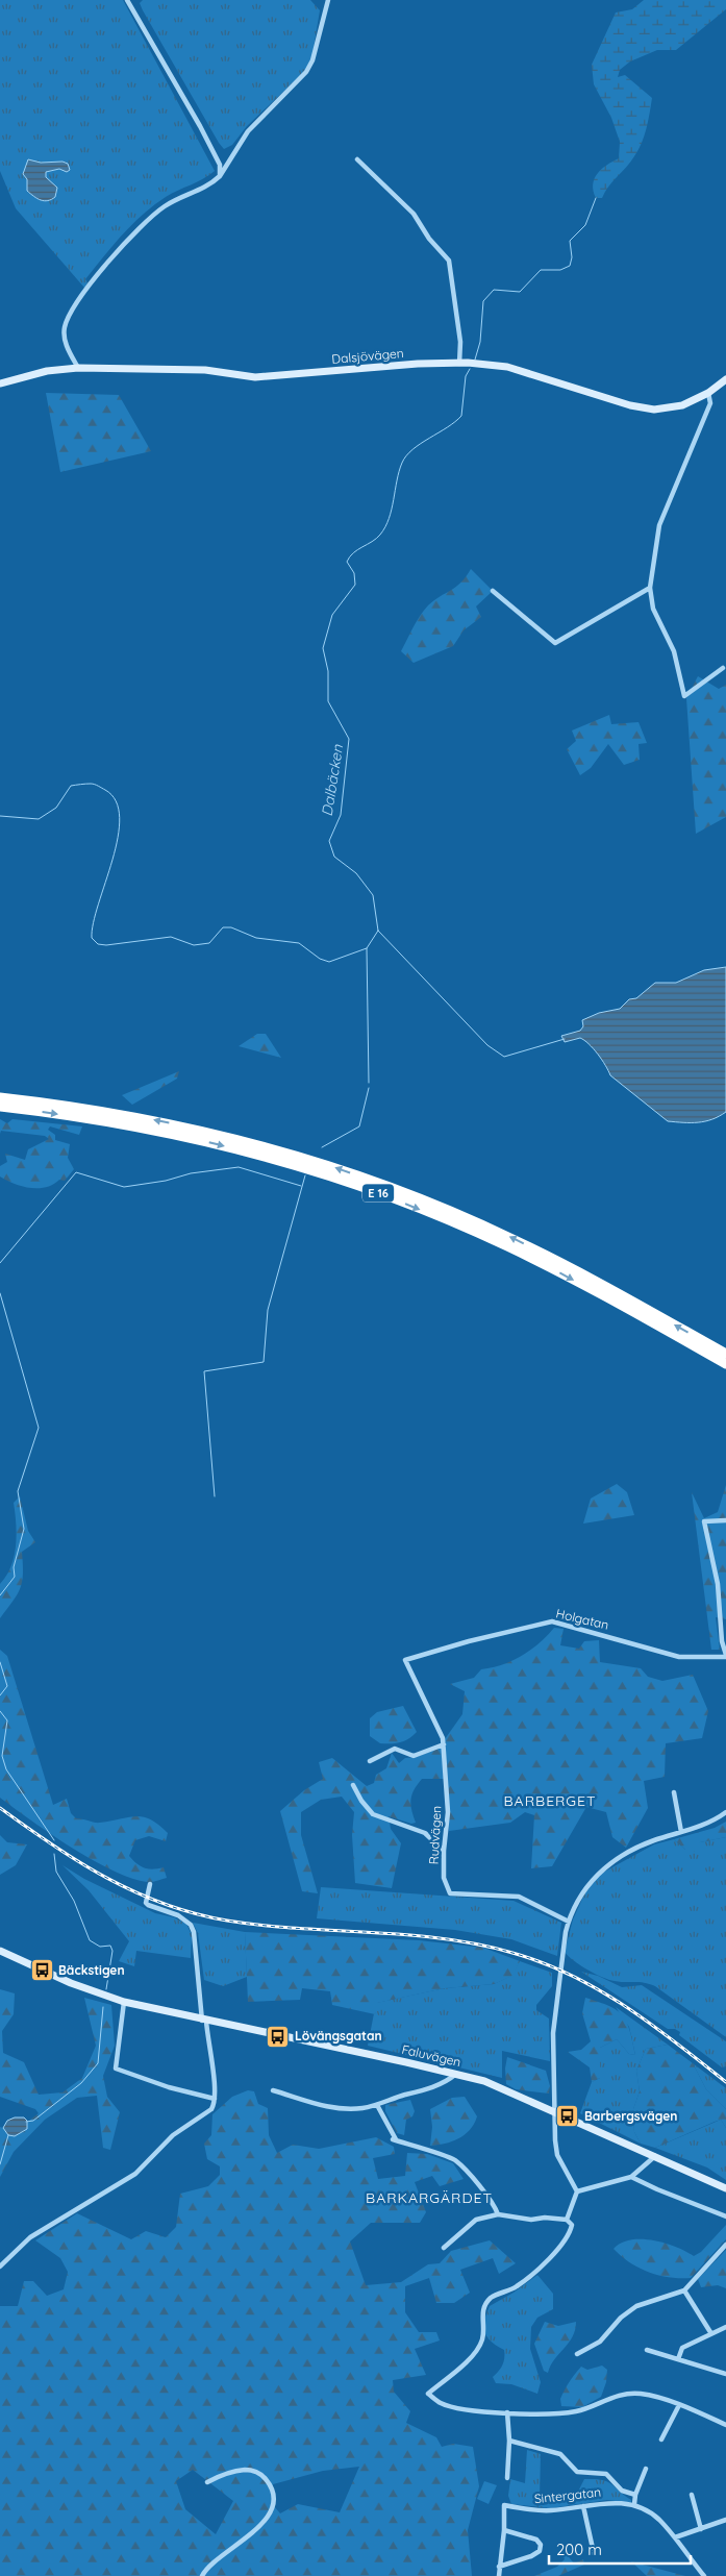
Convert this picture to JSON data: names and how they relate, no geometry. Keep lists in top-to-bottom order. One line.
{"streets":{"highway":["E 16"],"street":["Dalsjövägen","Holgatan","Rudvägen","Faluvägen","Sintergatan"]},"crossings":[["Holgatan","Rudvägen"]],"districts":["BARBERGET","BARKARGÄRDET"],"water":["Dalbäcken"],"places":{"bus stop":["Bäckstigen","Lövängsgatan","Barbergsvägen"]},"scale_bar":"200 m"}
